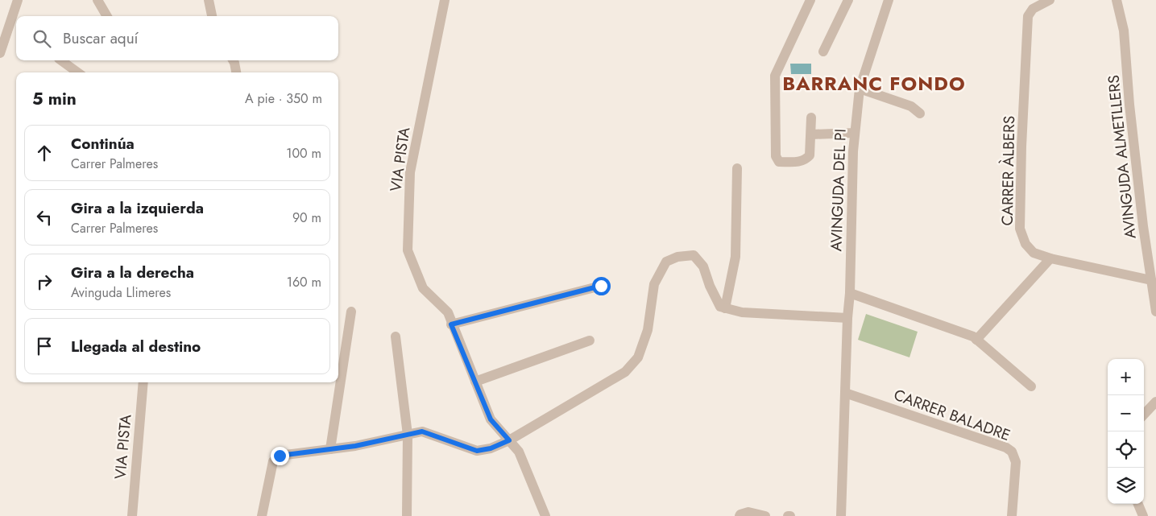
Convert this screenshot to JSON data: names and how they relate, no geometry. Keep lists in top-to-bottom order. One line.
{"streets":{"street":["AVINGUDA ALMETLLERS","VIA PISTA","CARRER ÀLBERS","AVINGUDA DEL PI","CARRER BALADRE"]},"crossings":[["AVINGUDA ALMETLLERS","CARRER ÀLBERS"]],"districts":["BARRANC FONDO"],"page":{"search":"Buscar aquí","heading":["5 min","A pie · 350 m"],"list":[["Continúa","Carrer Palmeres","100 m"],["Gira a la izquierda","Carrer Palmeres","90 m"],["Gira a la derecha","Avinguda Llimeres","160 m"],"Llegada al destino"],"map_buttons":["+","−"]}}
